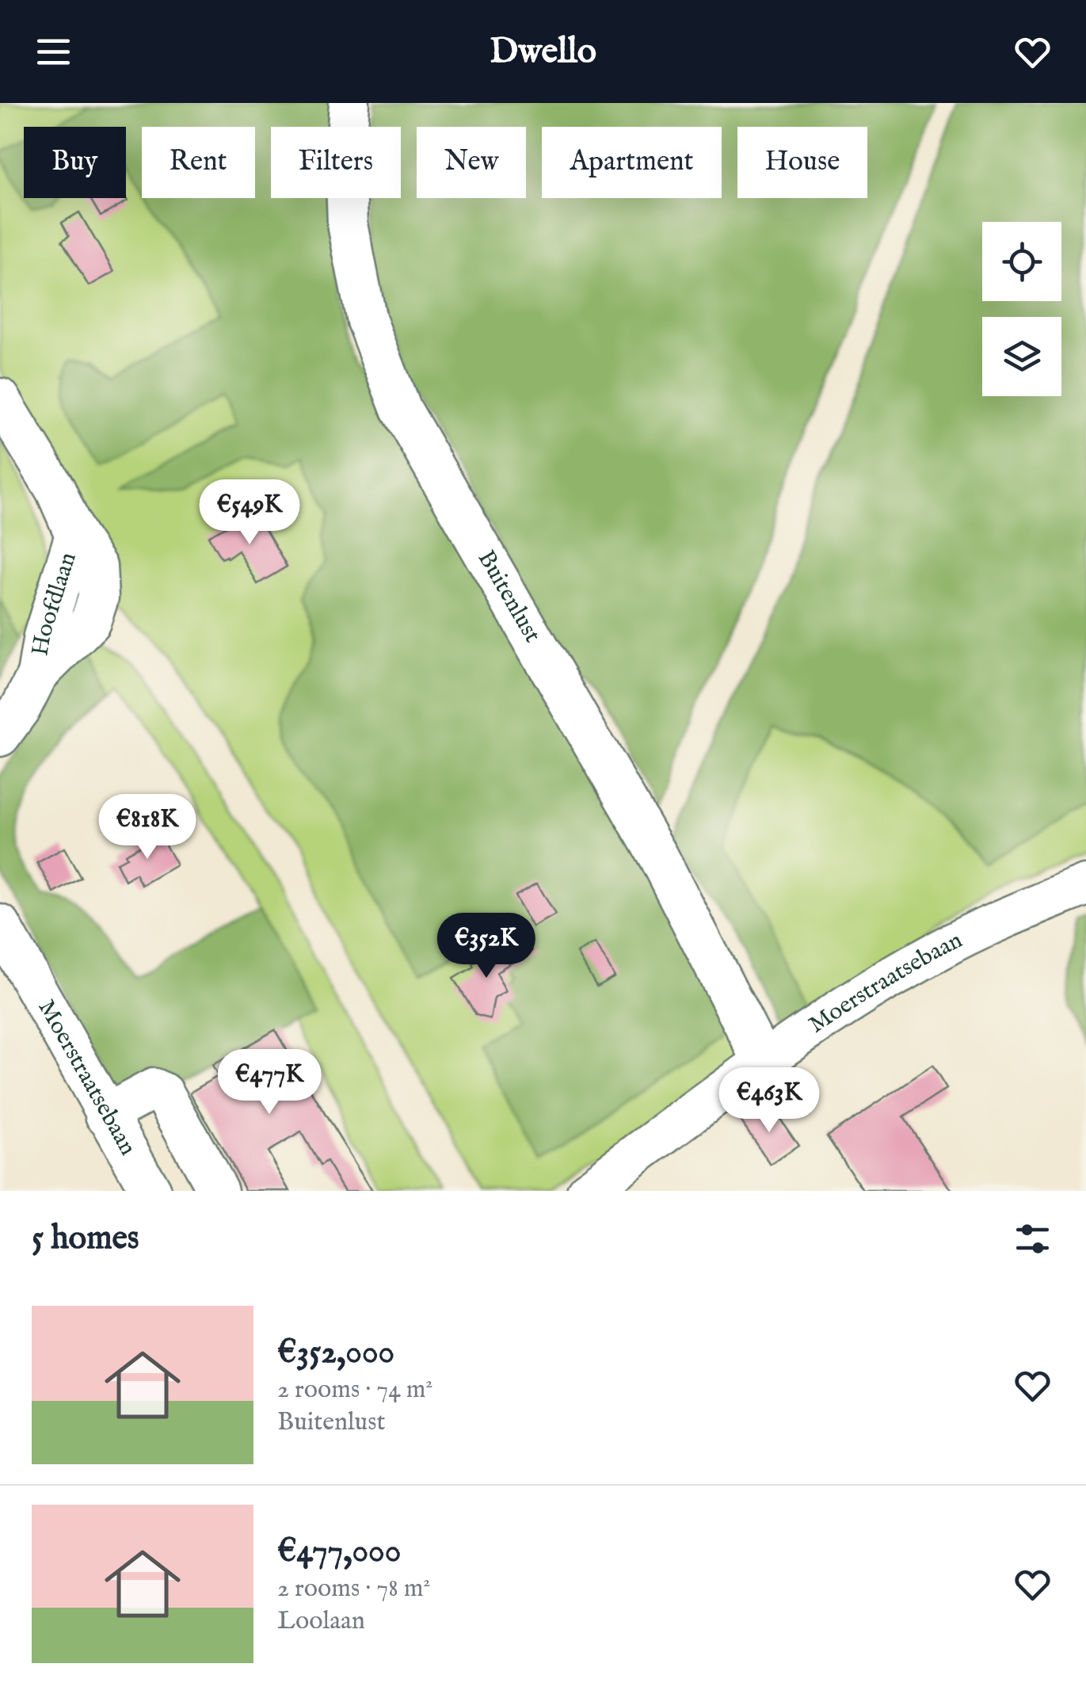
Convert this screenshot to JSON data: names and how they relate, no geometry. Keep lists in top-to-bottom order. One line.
{"streets":{"street":["Buitenlust","Hoofdlaan","Moerstraatsebaan"]},"crossings":[["Buitenlust","Moerstraatsebaan"]],"page":{"header":"Dwello","chip":["Buy","Rent","Filters","New","Apartment","House"],"price":["€549K","€818K","€352K","€477K","€463K"],"heading":"5 homes","list":[{"name":"€352,000","note":"2 rooms · 74 m² · Buitenlust"},{"name":"€477,000","note":"2 rooms · 78 m² · Loolaan"}]}}
